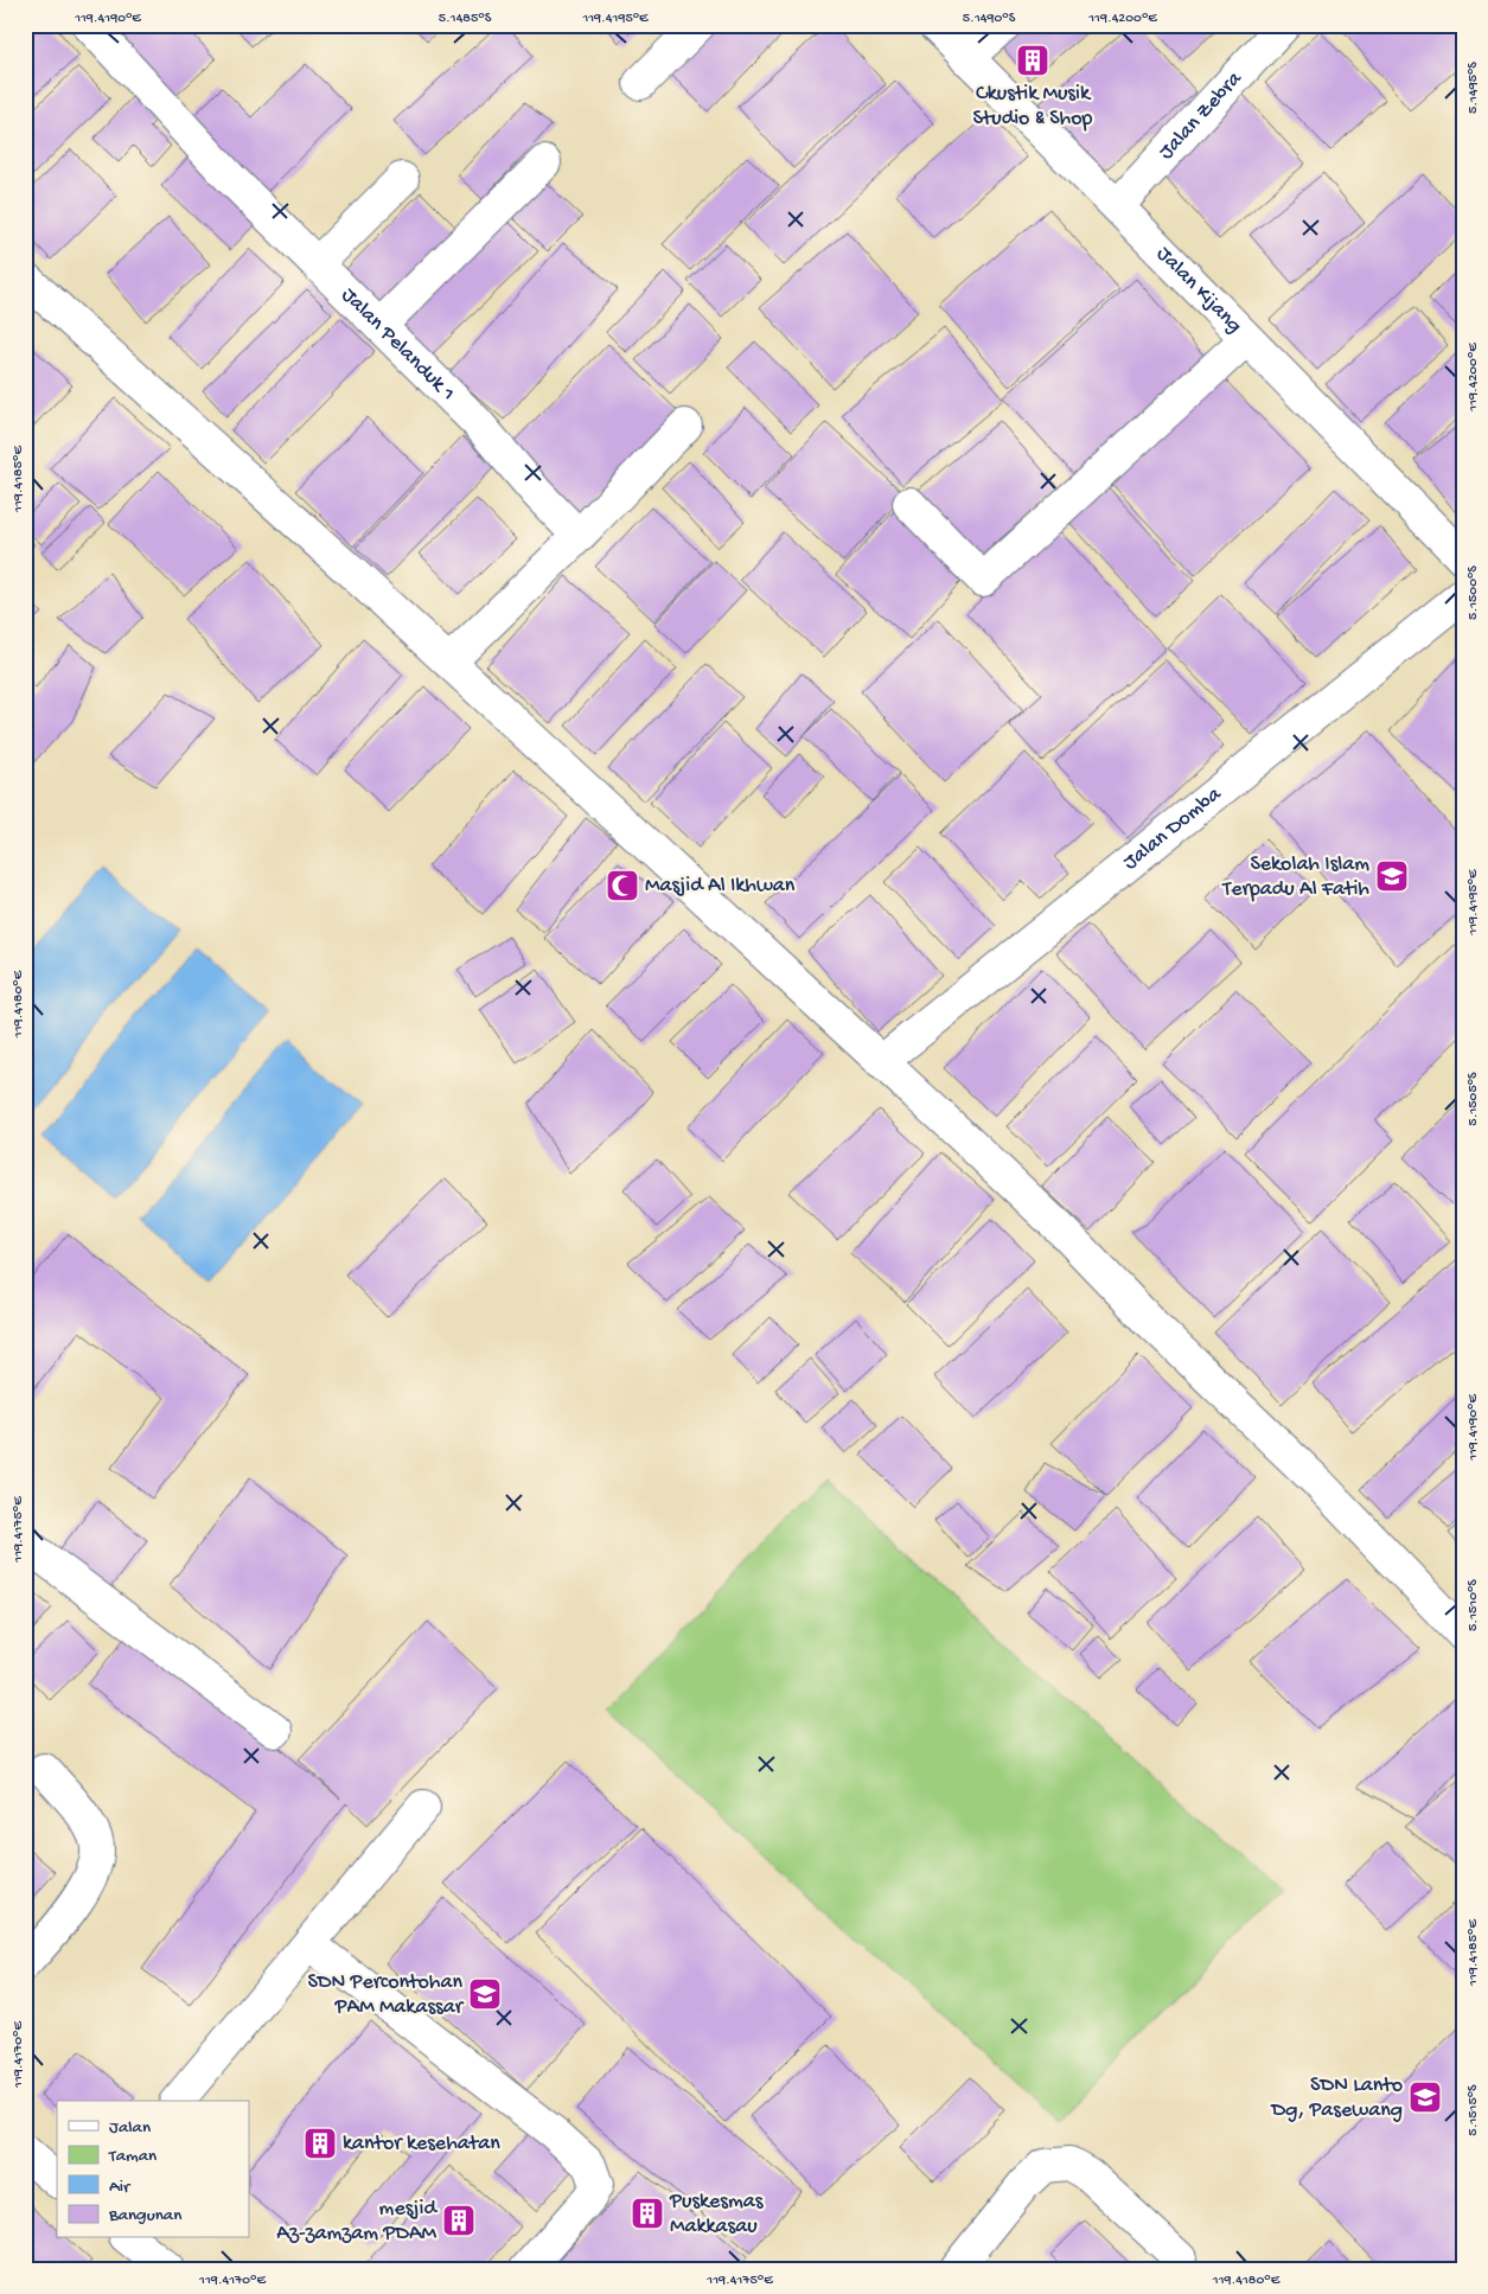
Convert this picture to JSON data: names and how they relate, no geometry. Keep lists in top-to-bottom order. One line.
{"streets":{"street":["Jalan Zebra","Jalan Kijang","Jalan Pelanduk 1","Jalan Domba"]},"crossings":[["Jalan Zebra","Jalan Kijang"]],"places":{"building":["Ckustik Musik Studio & Shop","kantor kesehatan","Puskesmas Makkasau","mesjid Az-zamzam PDAM"],"school or university":["Sekolah Islam Terpadu Al Fatih","SDN Percontohan PAM Makassar","SDN Lanto Dg, Pasewang"],"mosque":["Masjid Al Ikhwan"]},"legend":["Jalan","Taman","Air","Bangunan"],"coordinates":["119.4190°E","5.1485°S","119.4195°E","5.1490°S","119.4200°E","5.1495°S","119.4185°E","5.1500°S","119.4180°E","5.1505°S","119.4175°E","5.1510°S","119.4170°E","5.1515°S"]}
